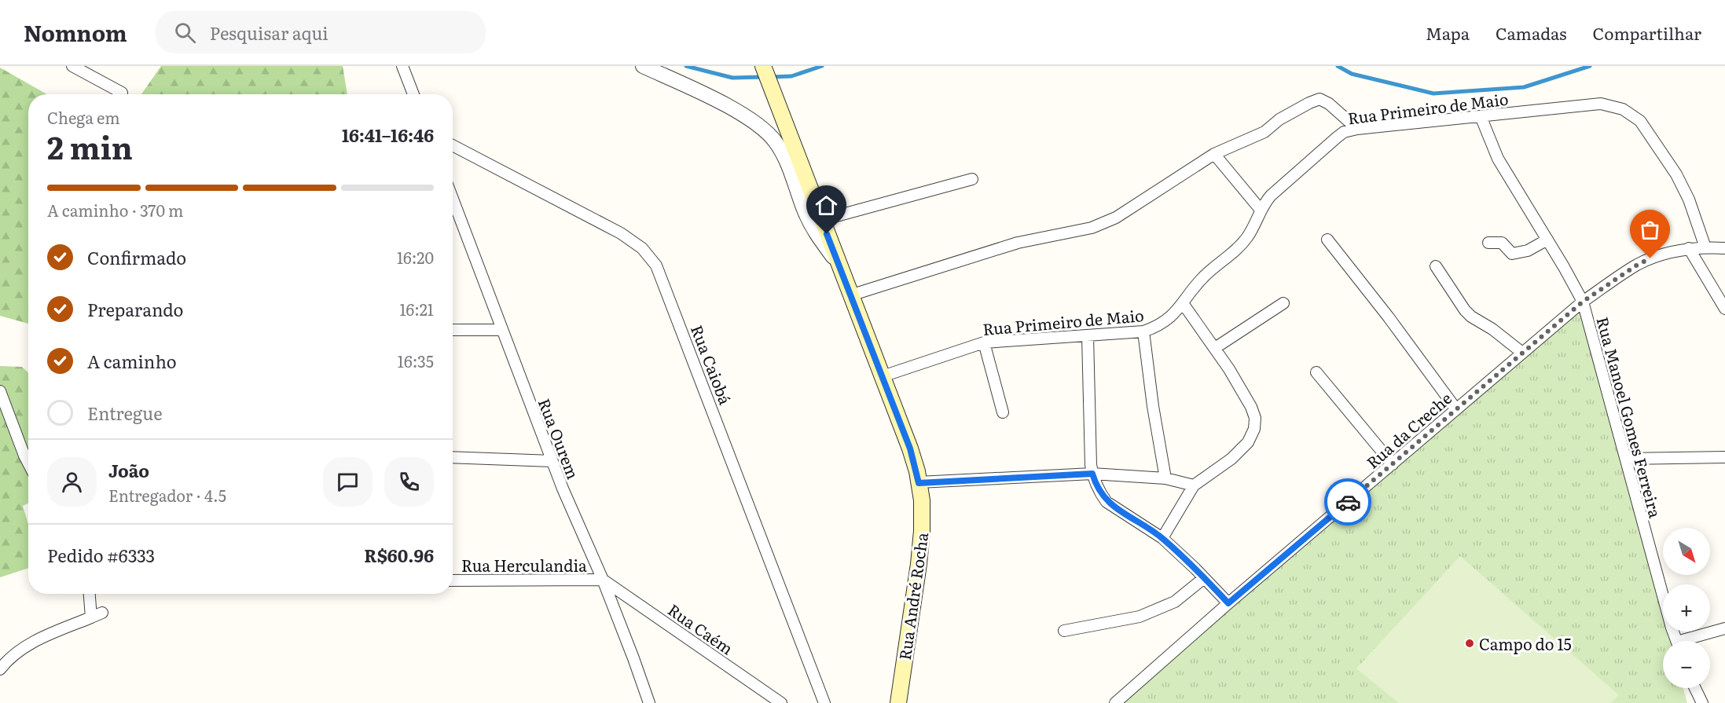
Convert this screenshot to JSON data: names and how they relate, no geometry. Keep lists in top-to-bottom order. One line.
{"streets":{"main road":["Rua André Rocha"],"street":["Rua Primeiro de Maio","Rua Caiobá","Rua Manoel Gomes Ferreira","Rua da Creche","Rua Ourem","Rua Herculandia","Rua Caém"]},"crossings":[["Rua Primeiro de Maio","Rua Manoel Gomes Ferreira"],["Rua Primeiro de Maio","Rua da Creche"],["Rua Primeiro de Maio","Rua André Rocha"],["Rua Manoel Gomes Ferreira","Rua da Creche"],["Rua Ourem","Rua Herculandia"],["Rua Ourem","Rua Caém"],["Rua Herculandia","Rua Caém"]],"places":["Campo do 15"],"north":"bottom right","page":{"header":"Nomnom","search":"Pesquisar aqui","nav":["Mapa","Camadas","Compartilhar"],"heading":["2 min","Chega em","16:41–16:46"],"panel":["João","Entregador · 4.5","Pedido #6333","R$60.96"],"bar":"A caminho · 370 m","list":[["Confirmado","16:20"],["Preparando","16:21"],["A caminho","16:35"],"Entregue"],"map_buttons":["+","−"]}}
